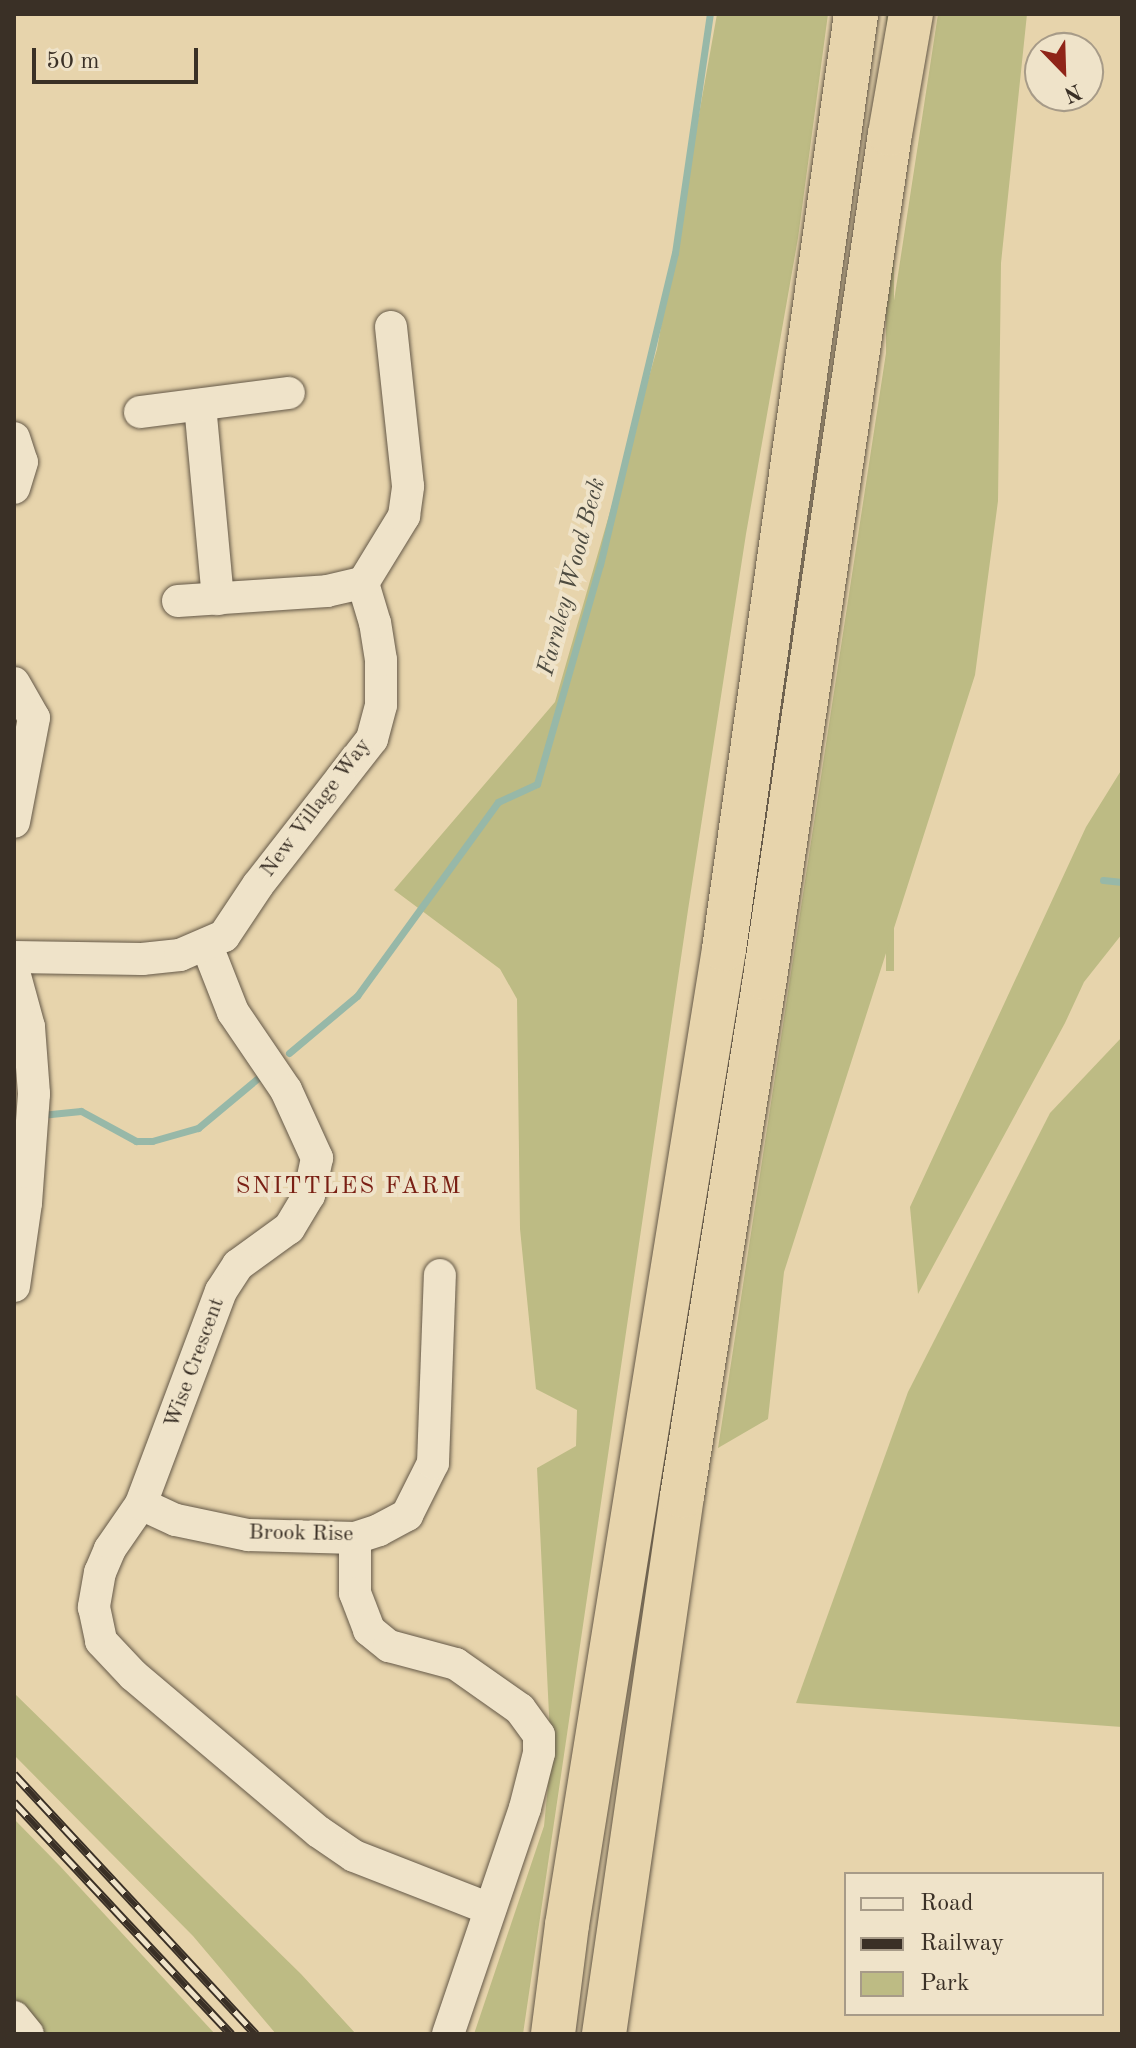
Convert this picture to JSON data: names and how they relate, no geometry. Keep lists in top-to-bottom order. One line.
{"streets":{"street":["New Village Way","Wise Crescent","Brook Rise"]},"crossings":[["New Village Way","Wise Crescent"],["Wise Crescent","Brook Rise"]],"districts":["SNITTLES FARM"],"water":["Farnley Wood Beck"],"legend":["Road","Railway","Park"],"scale_bar":"50 m","north":"bottom right"}
